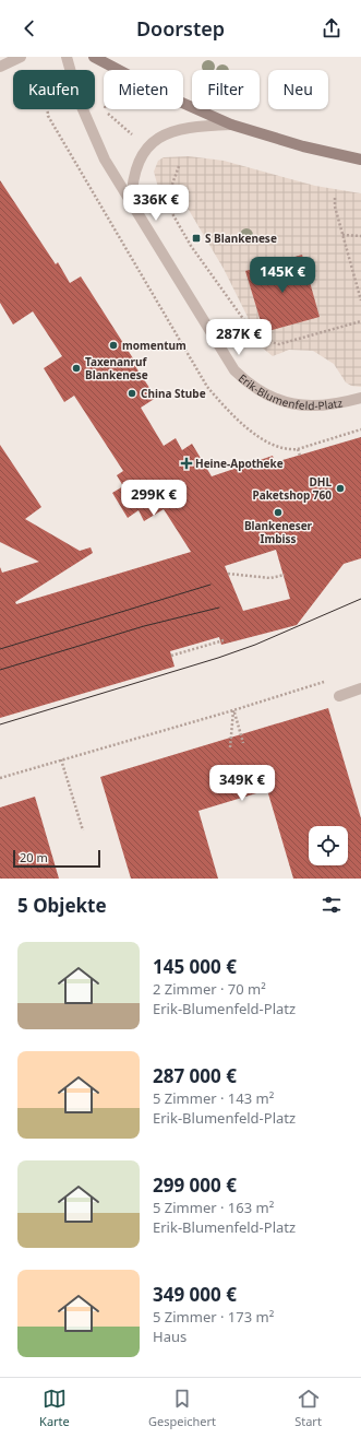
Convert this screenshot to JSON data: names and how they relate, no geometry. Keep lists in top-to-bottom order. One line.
{"streets":{"street":["Erik-Blumenfeld-Platz"]},"places":{"transit":["S Blankenese"],"other":["momentum","Taxenanruf Blankenese","China Stube","DHL Paketshop 760","Blankeneser Imbiss"],"health":["Heine-Apotheke"]},"scale_bar":"20 m","page":{"header":"Doorstep","chip":["Kaufen","Mieten","Filter","Neu"],"price":["336K €","145K €","287K €","299K €","349K €"],"scale":"20 m","heading":"5 Objekte","list":[{"name":"145 000 €","note":"2 Zimmer · 70 m² · Erik-Blumenfeld-Platz"},{"name":"287 000 €","note":"5 Zimmer · 143 m² · Erik-Blumenfeld-Platz"},{"name":"299 000 €","note":"5 Zimmer · 163 m² · Erik-Blumenfeld-Platz"},{"name":"349 000 €","note":"5 Zimmer · 173 m² · Haus"}],"tabs":["Karte","Gespeichert","Start"]}}
